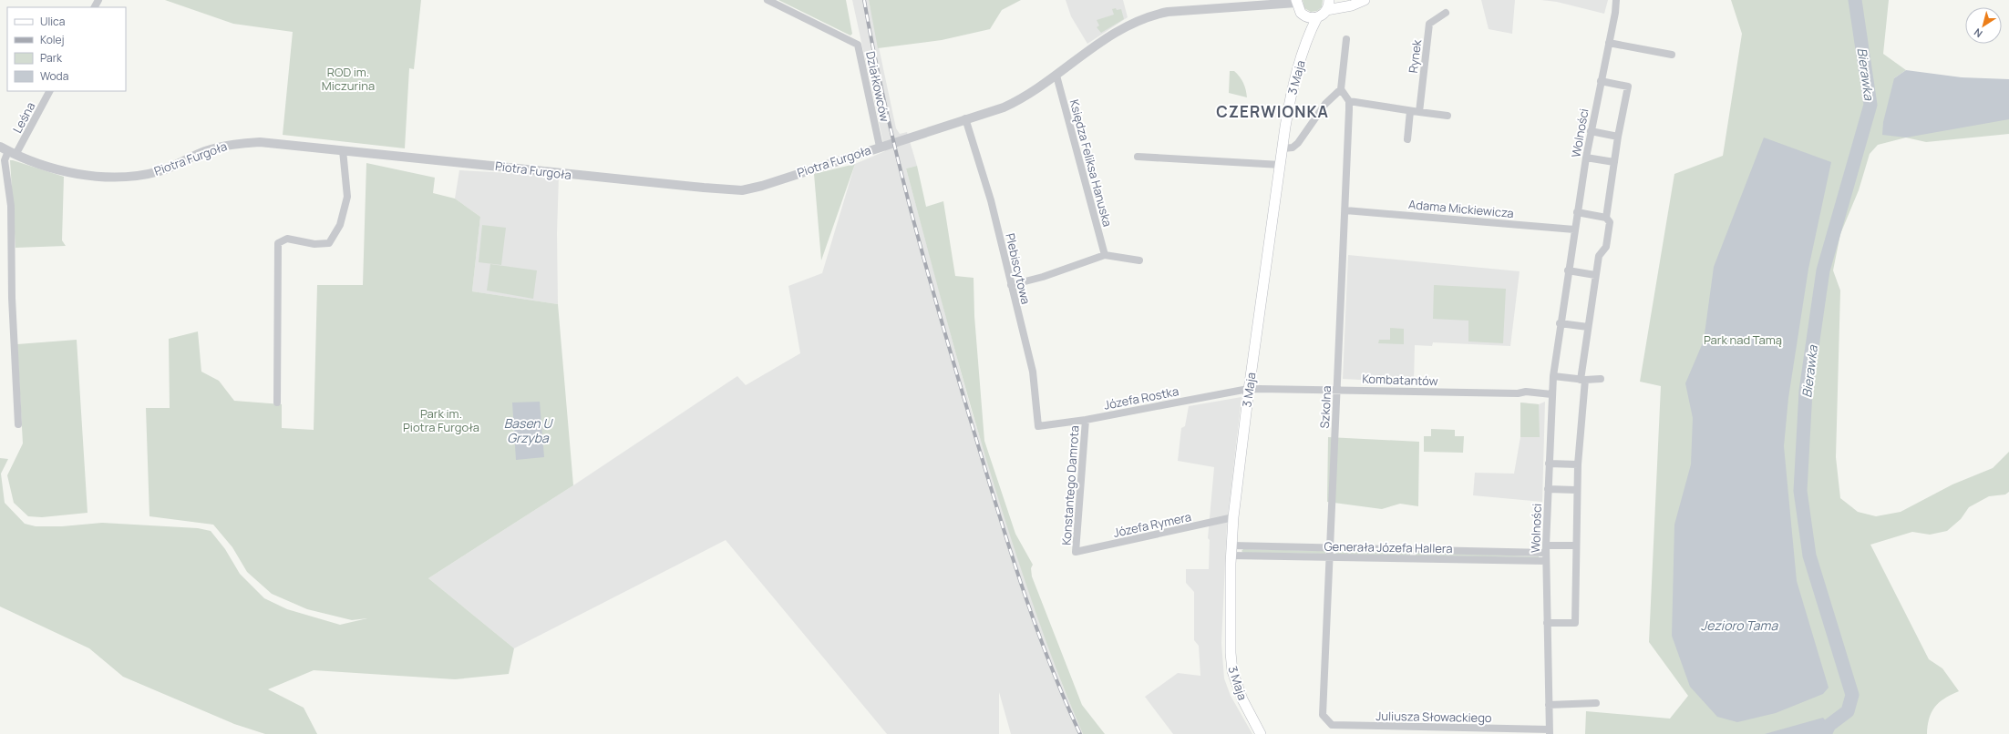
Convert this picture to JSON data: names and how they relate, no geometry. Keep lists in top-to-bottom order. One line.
{"streets":{"main road":["3 Maja"],"street":["Rynek","Działkowców","Leśna","Wolności","Piotra Furgoła","Księdza Feliksa Hanuska","Adama Mickiewicza","Plebiscytowa","Kombatantów","Józefa Rostka","Szkolna","Konstantego Damrota","Józefa Rymera","Generała Józefa Hallera","Juliusza Słowackiego"]},"crossings":[["3 Maja","Kombatantów"],["3 Maja","Józefa Rostka"],["3 Maja","Józefa Rymera"],["3 Maja","Generała Józefa Hallera"],["Działkowców","Piotra Furgoła"],["Leśna","Piotra Furgoła"],["Wolności","Adama Mickiewicza"],["Wolności","Kombatantów"],["Wolności","Generała Józefa Hallera"],["Wolności","Juliusza Słowackiego"],["Piotra Furgoła","Księdza Feliksa Hanuska"],["Piotra Furgoła","Plebiscytowa"],["Adama Mickiewicza","Szkolna"],["Plebiscytowa","Józefa Rostka"],["Kombatantów","Józefa Rostka"],["Kombatantów","Szkolna"],["Józefa Rostka","Konstantego Damrota"],["Szkolna","Generała Józefa Hallera"],["Szkolna","Juliusza Słowackiego"],["Konstantego Damrota","Józefa Rymera"]],"districts":["CZERWIONKA"],"water":["Bierawka","Basen U Grzyba","Jezioro Tama"],"parks":["ROD im. Miczurina","Park nad Tamą","Park im. Piotra Furgoła"],"legend":["Ulica","Kolej","Park","Woda"],"north":"bottom left"}
